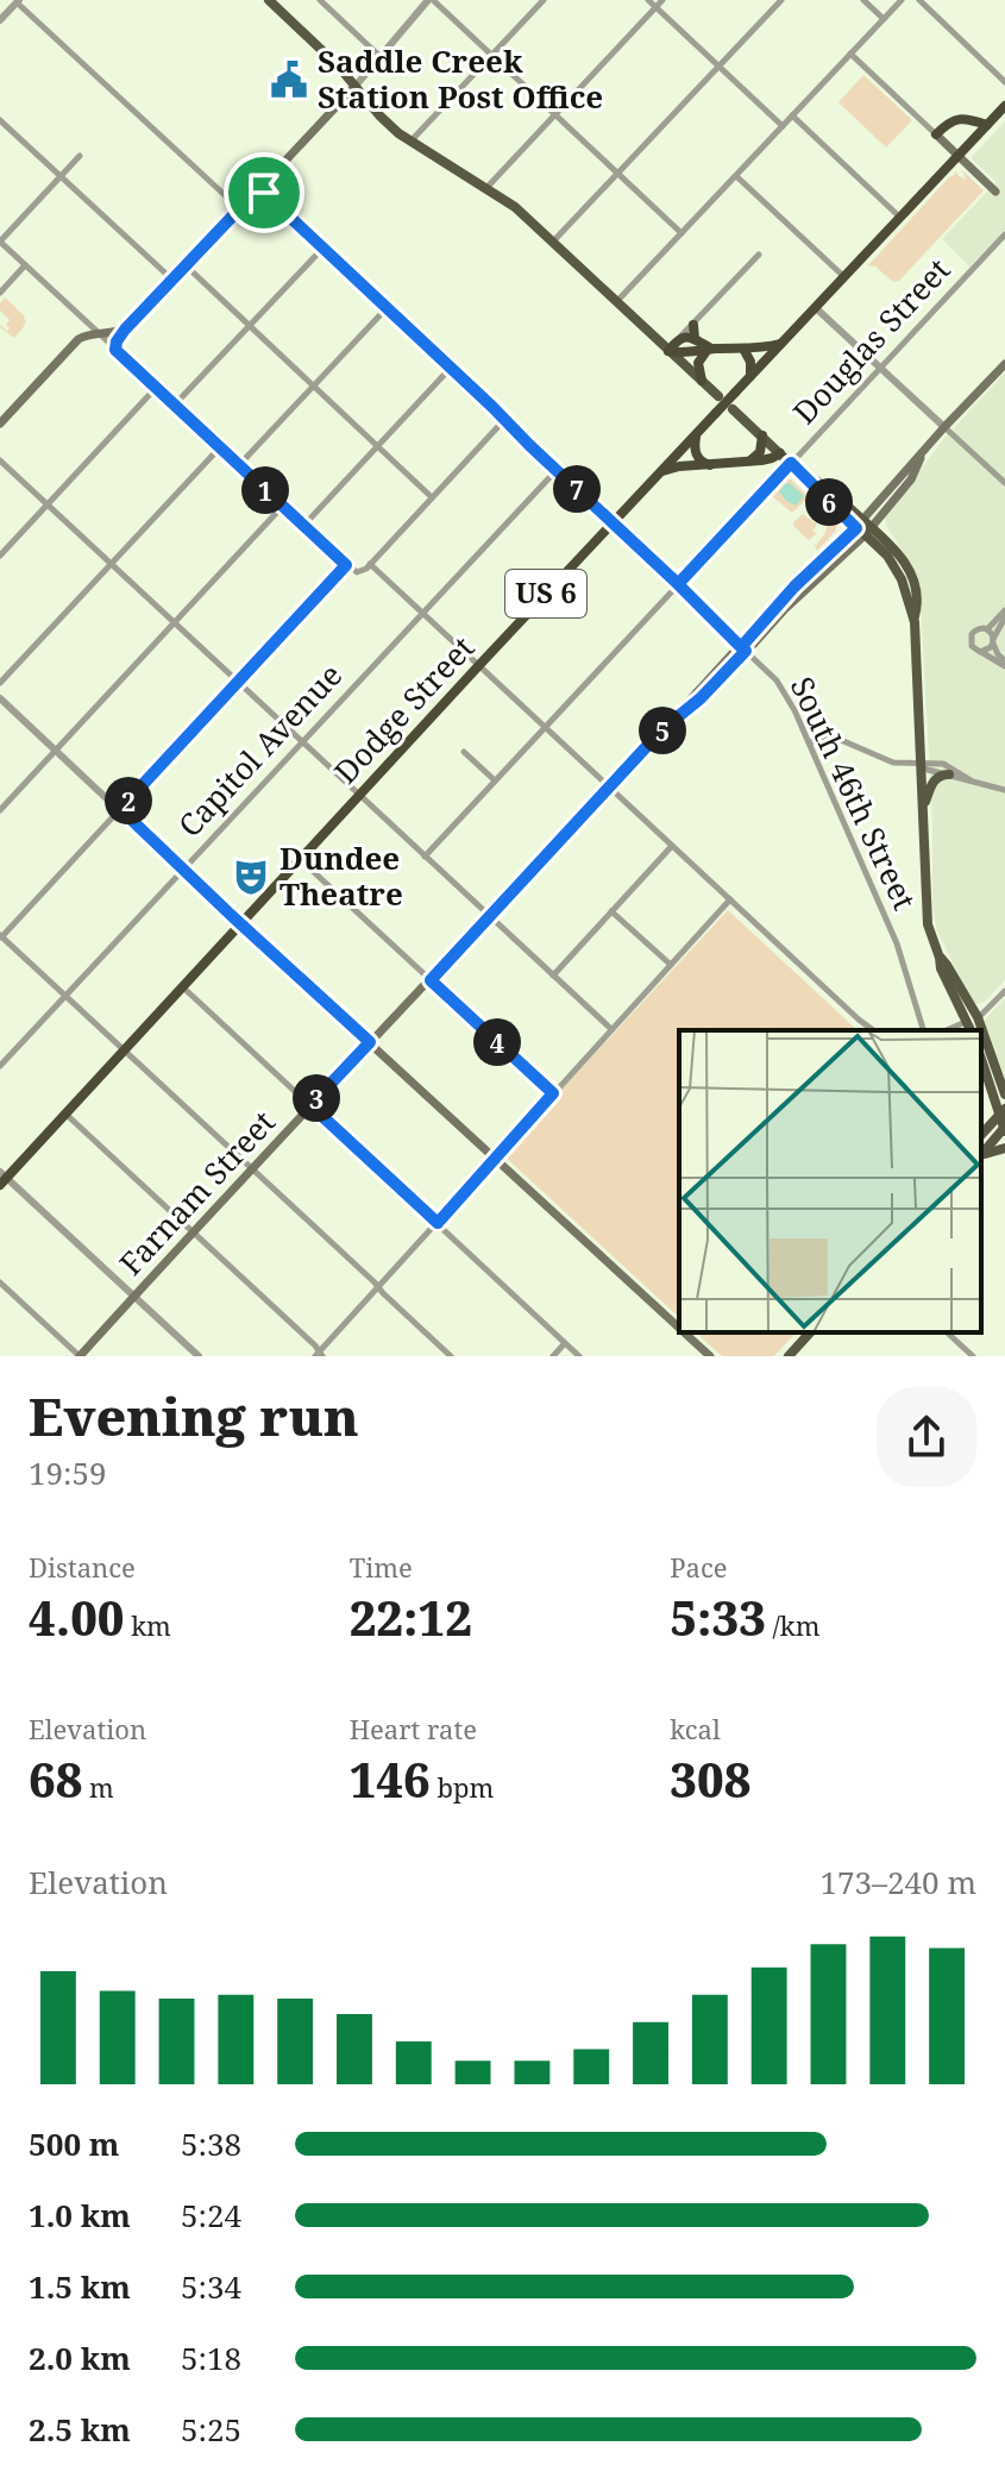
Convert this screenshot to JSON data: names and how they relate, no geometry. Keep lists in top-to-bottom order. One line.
{"streets":{"highway":["US 6","Dodge Street"],"main road":["Farnam Street"],"street":["Douglas Street","Capitol Avenue","South 46th Street"]},"crossings":[["Douglas Street","South 46th Street"],["Dodge Street","South 46th Street"],["Capitol Avenue","South 46th Street"],["South 46th Street","Farnam Street"]],"places":{"public building":["Saddle Creek Station Post Office"],"theatre":["Dundee Theatre"]},"page":{"pins":["7","1","6","5","2","4","3"],"heading":["Evening run","19:59"],"stats":[["Distance","4.00 km"],["Time","22:12"],["Pace","5:33 /km"],["Elevation","68 m"],["Heart rate","146 bpm"],["kcal","308"]],"chart":["Elevation","173–240 m"],"list":[{"name":"500 m","note":"5:38"},{"name":"1.0 km","note":"5:24"},{"name":"1.5 km","note":"5:34"},{"name":"2.0 km","note":"5:18"},{"name":"2.5 km","note":"5:25"}]}}
